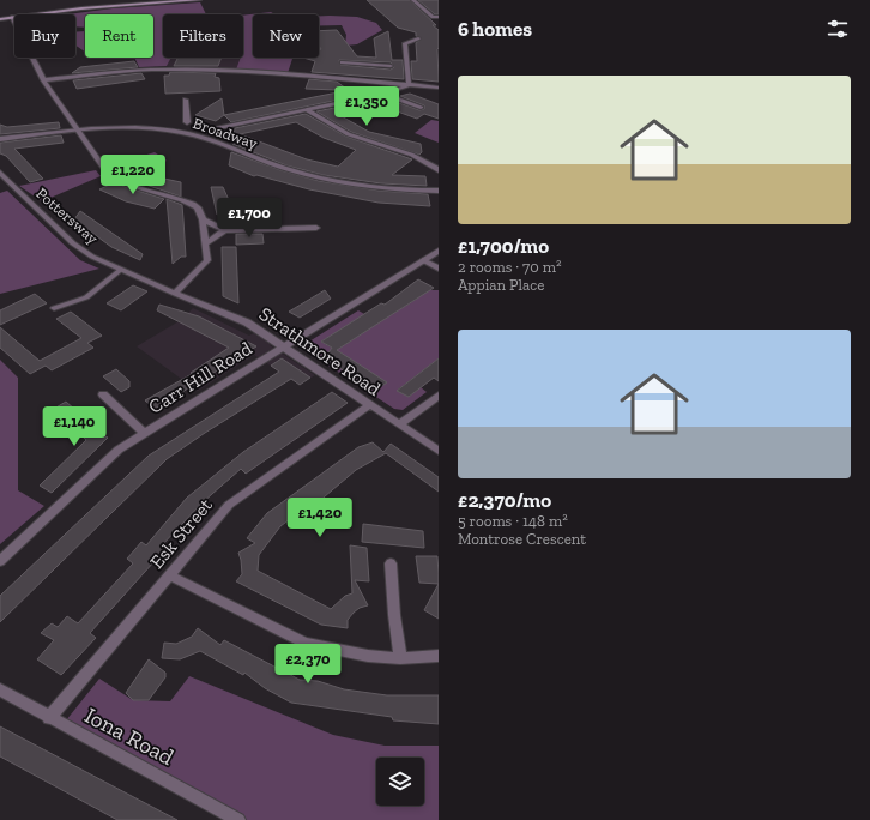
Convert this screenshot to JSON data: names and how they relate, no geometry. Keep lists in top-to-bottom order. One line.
{"streets":{"street":["Broadway","Pottersway","Strathmore Road","Carr Hill Road","Esk Street","Iona Road"]},"crossings":[["Pottersway","Strathmore Road"],["Strathmore Road","Carr Hill Road"],["Strathmore Road","Esk Street"],["Esk Street","Iona Road"]],"page":{"heading":"6 homes","chip":["Buy","Rent","Filters","New"],"list":[{"name":"£1,700/mo","note":"2 rooms · 70 m² · Appian Place"},{"name":"£2,370/mo","note":"5 rooms · 148 m² · Montrose Crescent"}],"price":["£1,350","£1,220","£1,700","£1,140","£1,420","£2,370"]}}
